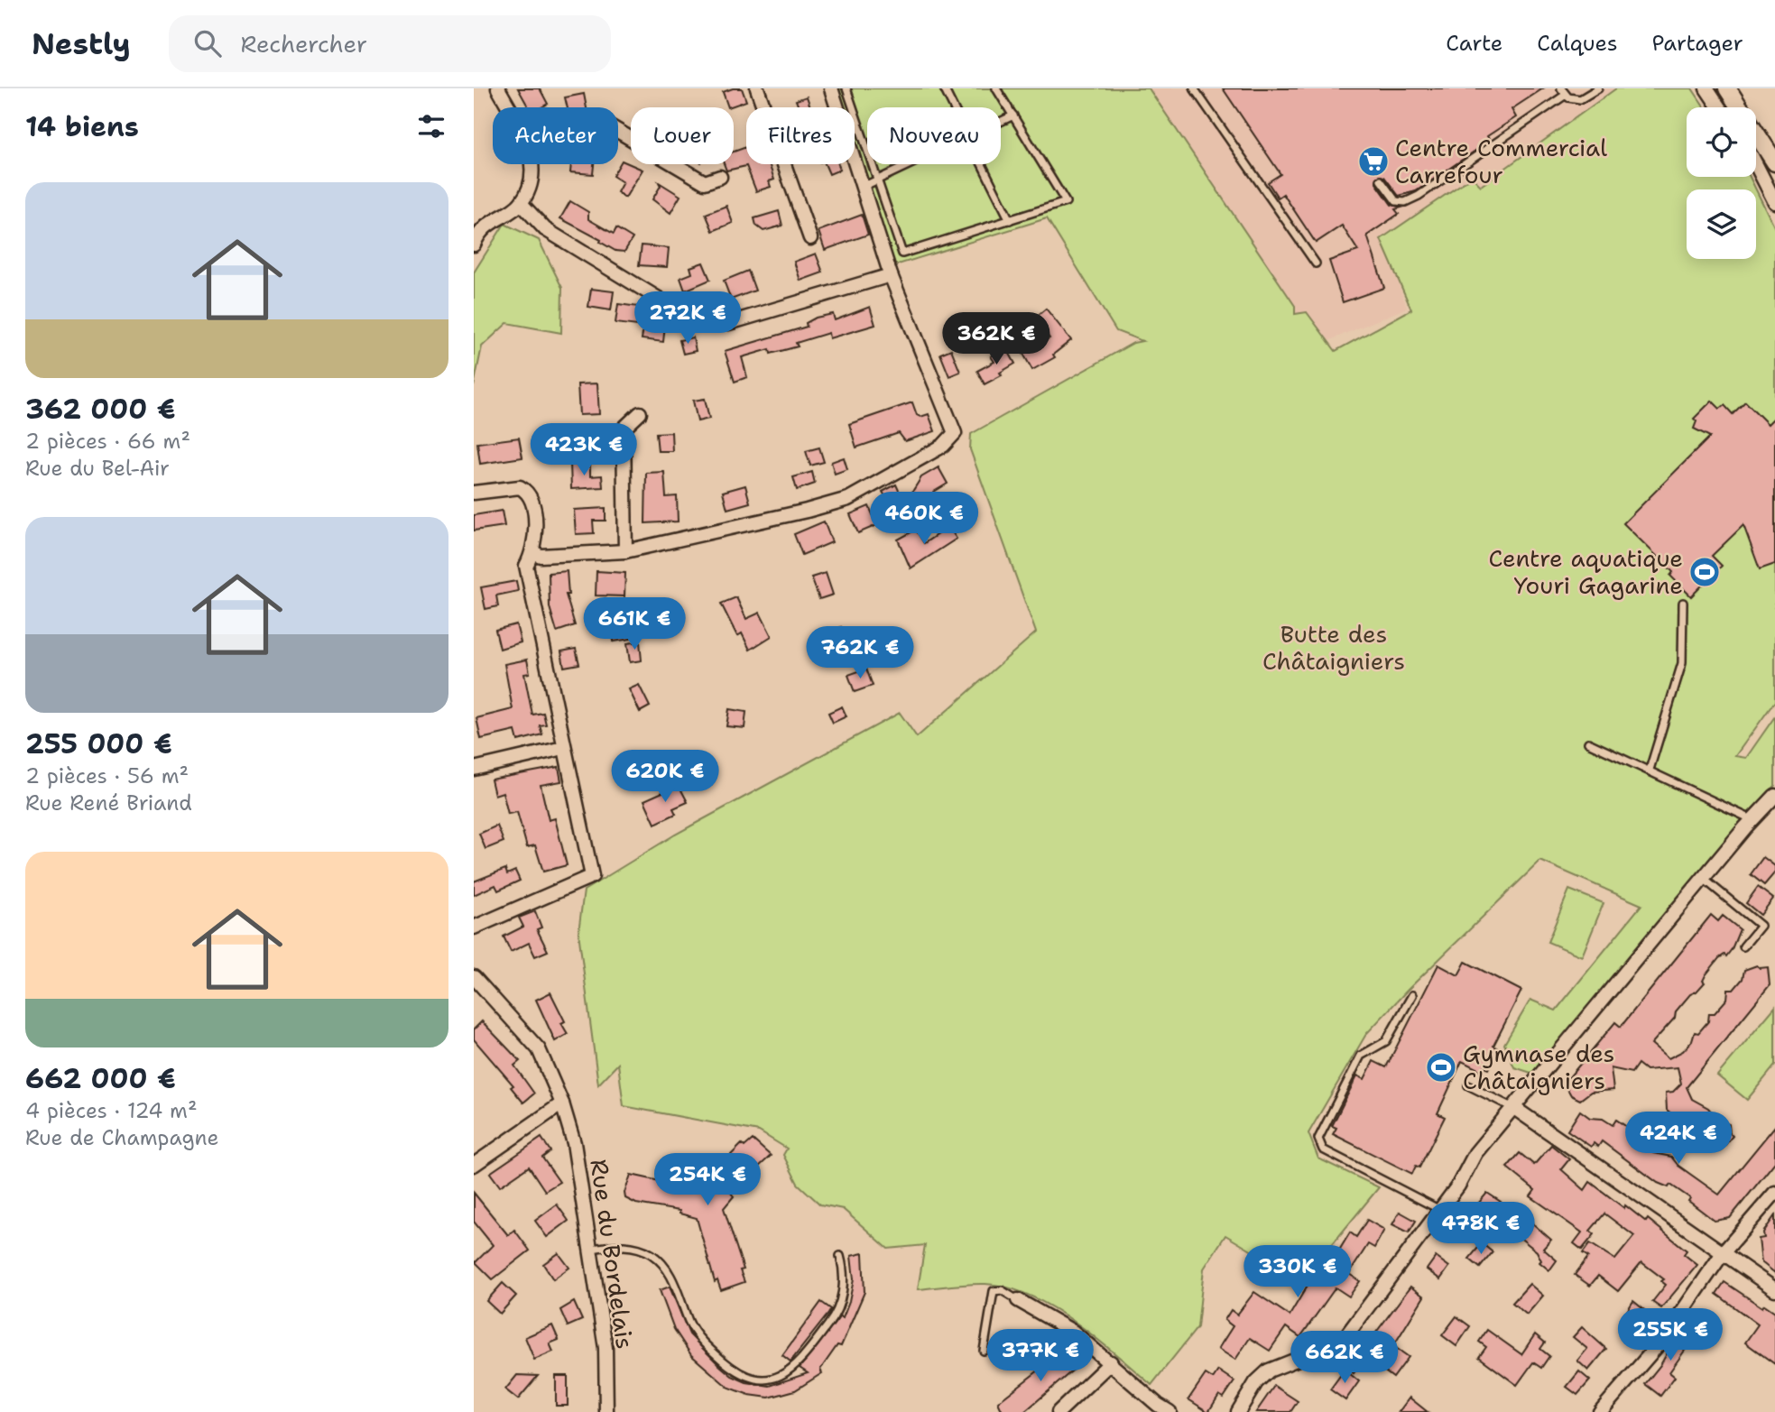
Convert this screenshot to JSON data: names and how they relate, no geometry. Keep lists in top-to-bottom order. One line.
{"streets":{"street":["Rue du Bordelais"]},"parks":["Butte des Châtaigniers"],"places":{"supermarket":["Centre Commercial Carrefour"],"sports":["Centre aquatique Youri Gagarine","Gymnase des Châtaigniers"]},"page":{"header":"Nestly","search":"Rechercher","nav":["Carte","Calques","Partager"],"heading":"14 biens","chip":["Acheter","Louer","Filtres","Nouveau"],"list":[{"name":"362 000 €","note":"2 pièces · 66 m² · Rue du Bel-Air"},{"name":"255 000 €","note":"2 pièces · 56 m² · Rue René Briand"},{"name":"662 000 €","note":"4 pièces · 124 m² · Rue de Champagne"}],"price":["272K €","362K €","423K €","460K €","661K €","762K €","620K €","424K €","254K €","478K €","330K €","255K €","377K €","662K €"]}}
